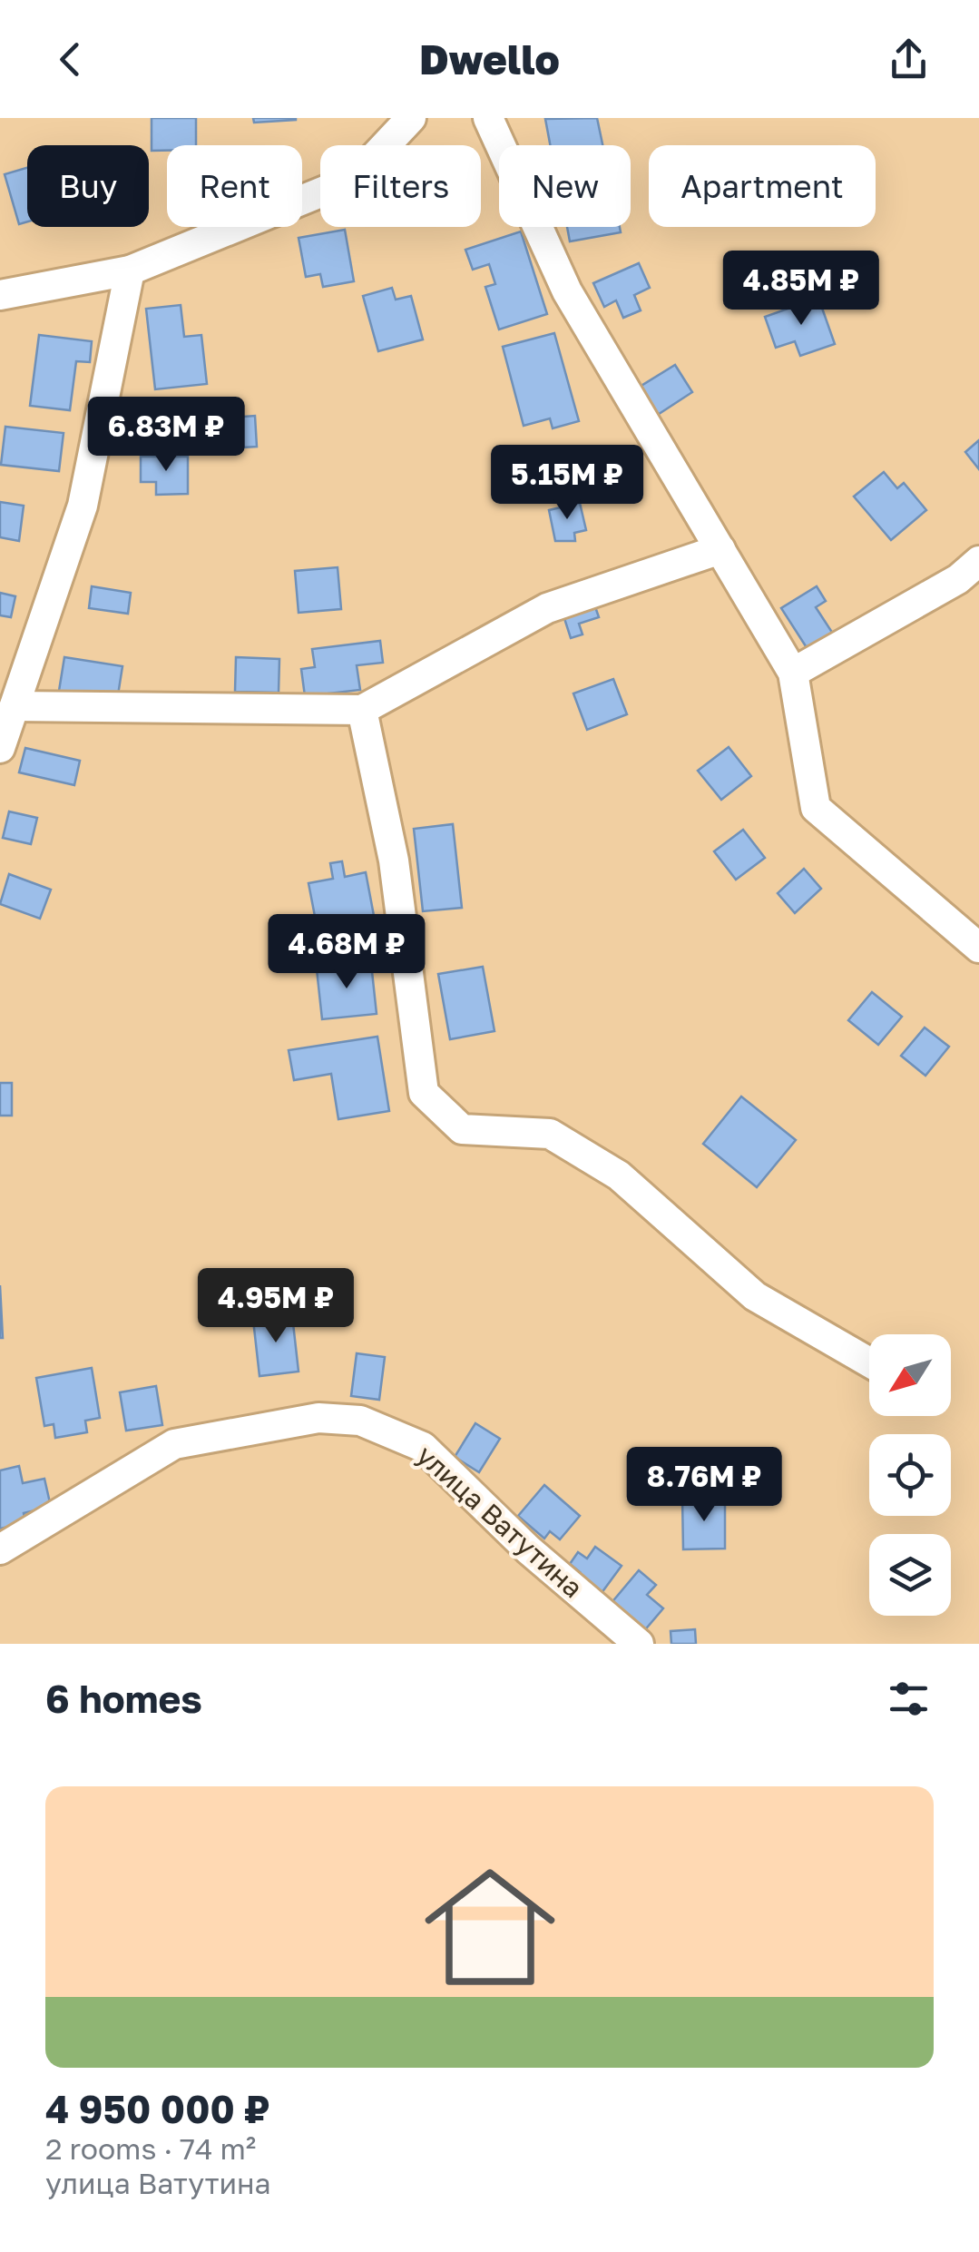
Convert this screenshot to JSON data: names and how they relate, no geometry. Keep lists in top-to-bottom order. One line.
{"streets":{"street":["улица Ватутина"]},"north":"bottom left","page":{"header":"Dwello","chip":["Buy","Rent","Filters","New","Apartment"],"price":["4.85M ₽","6.83M ₽","5.15M ₽","4.68M ₽","4.95M ₽","8.76M ₽"],"heading":"6 homes","list":[{"name":"4 950 000 ₽","note":"2 rooms · 74 m² · улица Ватутина"}]}}
